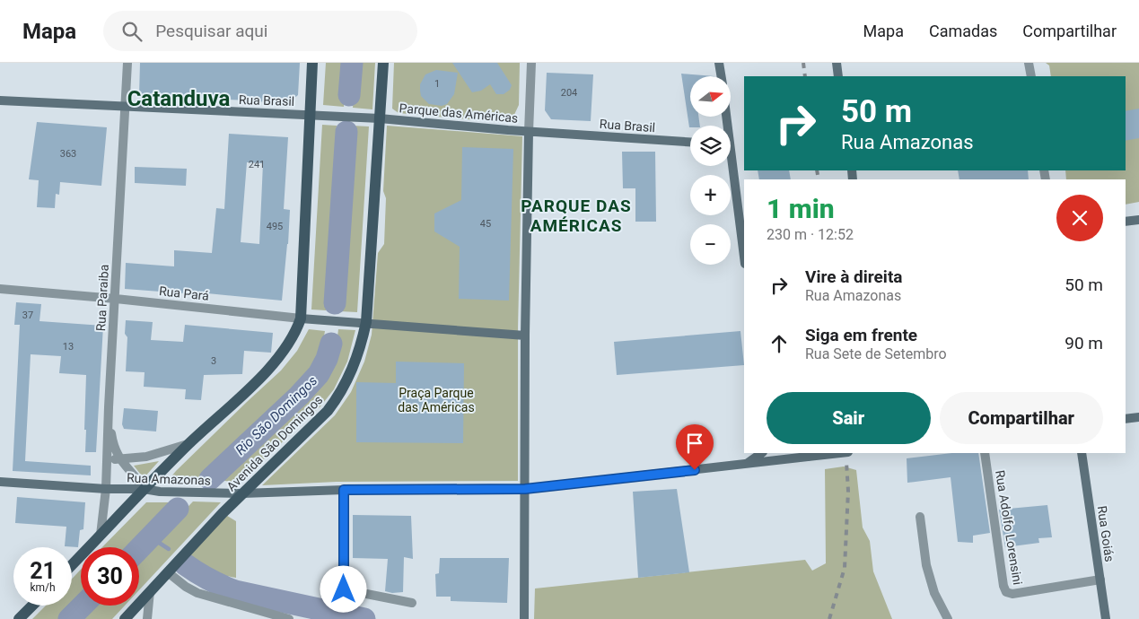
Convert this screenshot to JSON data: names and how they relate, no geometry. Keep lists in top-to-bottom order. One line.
{"streets":{"main road":["Avenida São Domingos"],"street":["Rua Brasil","Parque das Américas","Rua Pará","Rua Paraiba","Rua Amazonas","Rua Adolfo Lorensini","Rua Goiás"]},"crossings":[["Rua Brasil","Parque das Américas"],["Rua Brasil","Rua Paraiba"],["Rua Brasil","Avenida São Domingos"],["Parque das Américas","Avenida São Domingos"],["Parque das Américas","Rua Amazonas"],["Rua Pará","Rua Paraiba"],["Rua Pará","Avenida São Domingos"],["Rua Paraiba","Rua Amazonas"],["Avenida São Domingos","Rua Amazonas"],["Rua Adolfo Lorensini","Rua Goiás"]],"districts":["Catanduva","PARQUE DAS AMÉRICAS"],"water":["Rio São Domingos"],"parks":["Praça Parque das Américas"],"house_numbers":["1","204","363","241","45","495","37","13","3"],"north":"right","page":{"header":"Mapa","search":"Pesquisar aqui","nav":["Mapa","Camadas","Compartilhar"],"map_buttons":["+","−"],"turn":["50 m","Rua Amazonas"],"heading":["1 min","230 m · 12:52"],"list":[{"name":"Vire à direita","note":"Rua Amazonas","value":"50 m"},{"name":"Siga em frente","note":"Rua Sete de Setembro","value":"90 m"}],"buttons":["Sair","Compartilhar"],"speed":"21 km/h","limit":"30"}}
